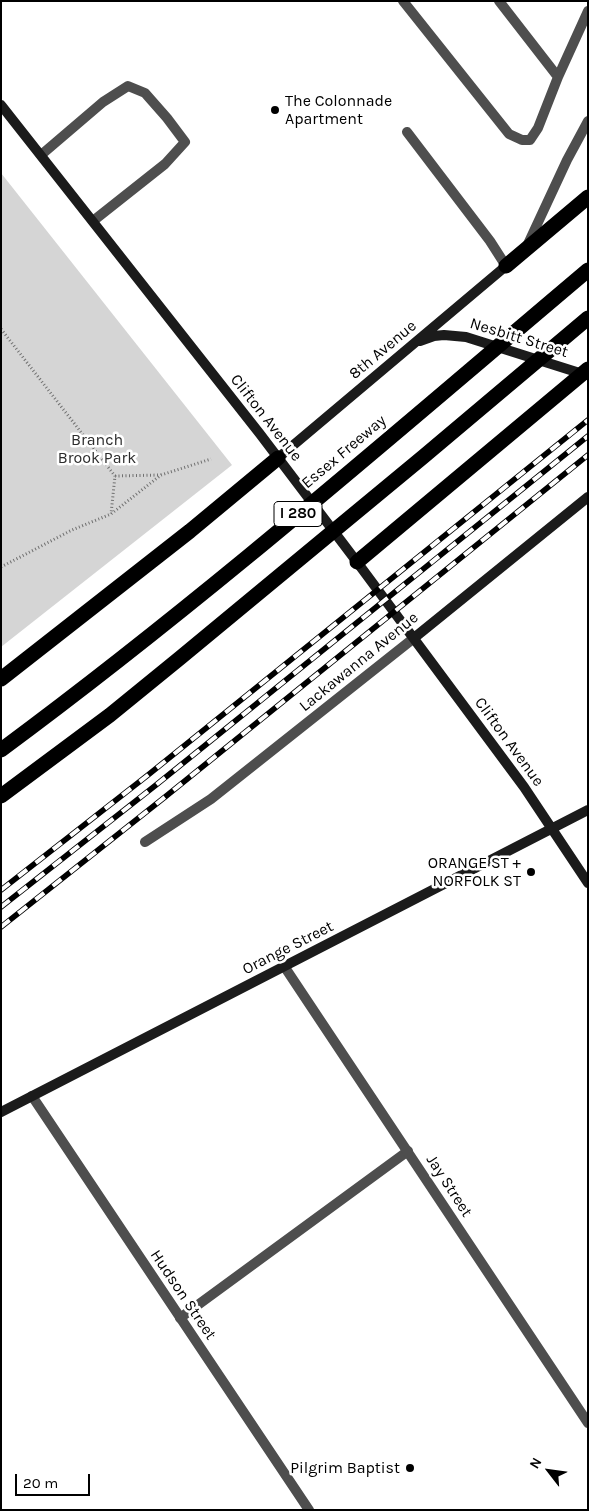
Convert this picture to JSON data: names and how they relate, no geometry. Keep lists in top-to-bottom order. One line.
{"streets":{"highway":["Essex Freeway","I 280"],"main road":["Nesbitt Street","8th Avenue","Clifton Avenue","Lackawanna Avenue","Orange Street"],"street":["Jay Street","Hudson Street"]},"crossings":[["Nesbitt Street","8th Avenue"],["8th Avenue","Clifton Avenue"],["Clifton Avenue","Lackawanna Avenue"],["Clifton Avenue","Orange Street"],["Orange Street","Jay Street"],["Orange Street","Hudson Street"]],"parks":["Branch Brook Park"],"places":["The Colonnade Apartment","ORANGE ST + NORFOLK ST","Pilgrim Baptist"],"scale_bar":"20 m","north":"top left"}
